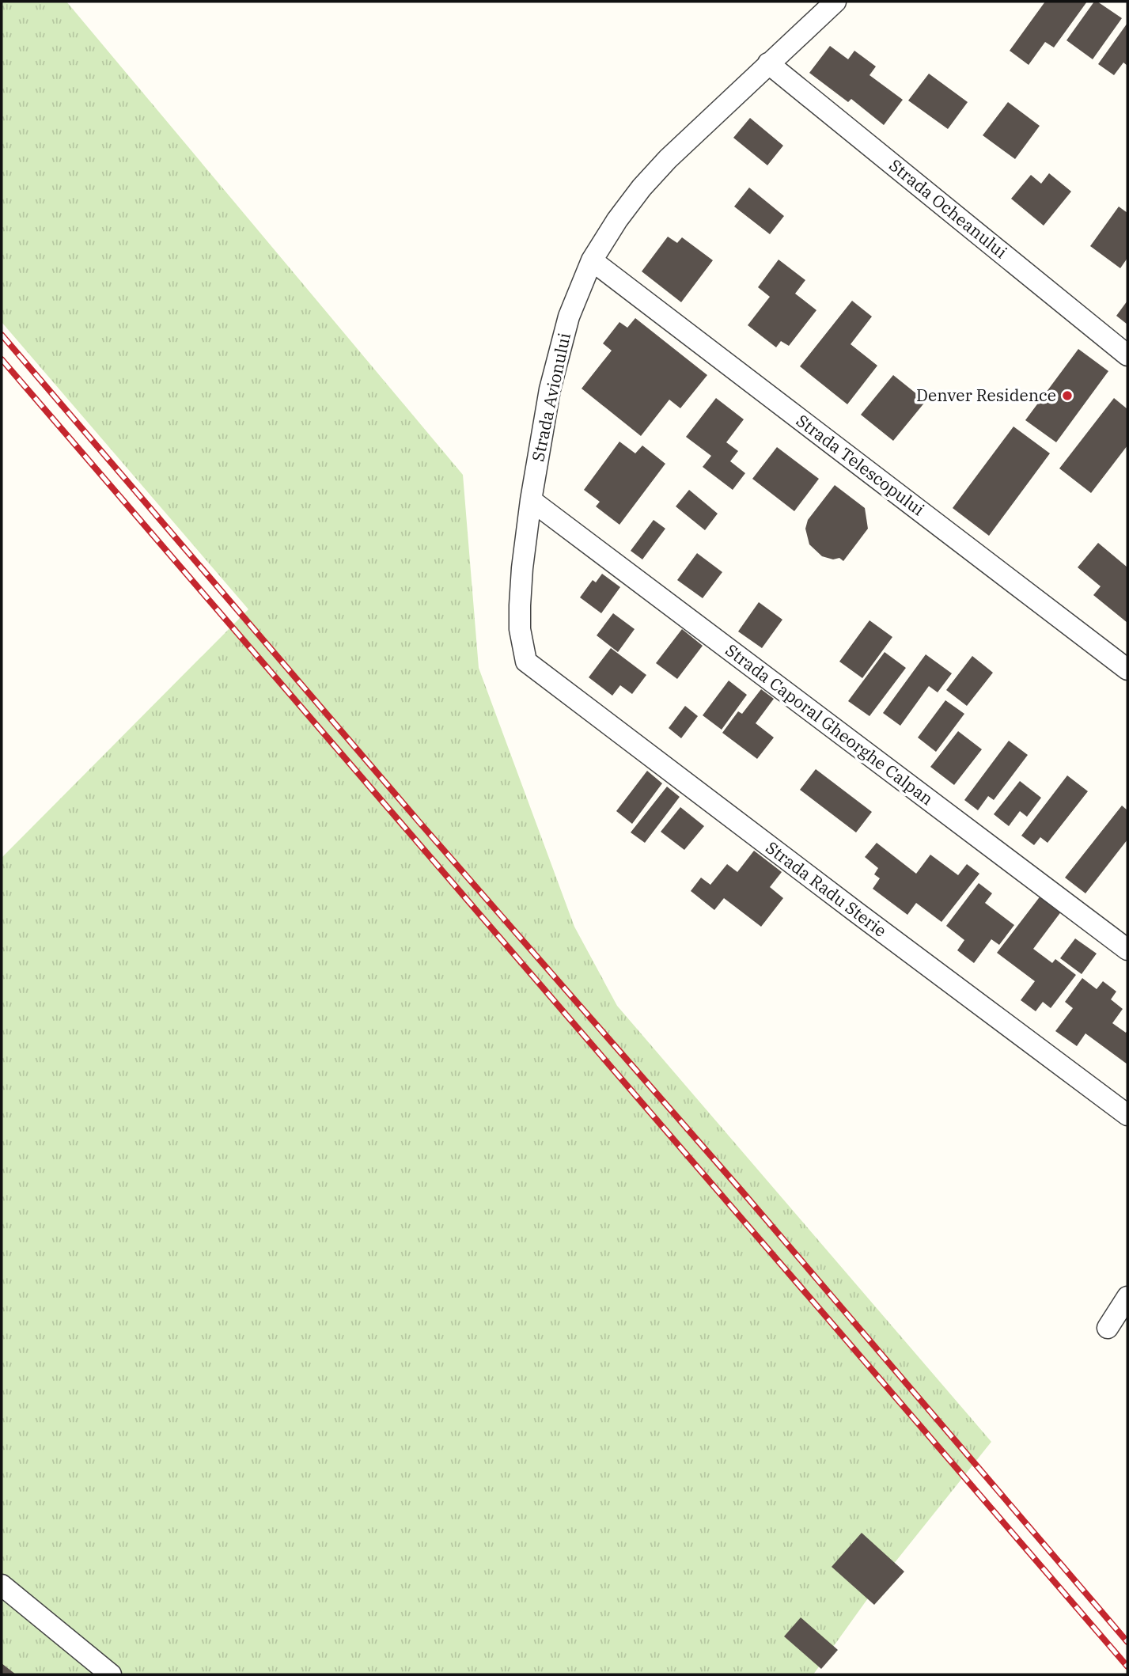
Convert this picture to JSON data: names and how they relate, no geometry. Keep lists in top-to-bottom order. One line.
{"streets":{"street":["Strada Ocheanului","Strada Avionului","Strada Telescopului","Strada Caporal Gheorghe Calpan","Strada Radu Sterie"]},"crossings":[["Strada Ocheanului","Strada Avionului"],["Strada Avionului","Strada Telescopului"],["Strada Avionului","Strada Caporal Gheorghe Calpan"],["Strada Avionului","Strada Radu Sterie"]],"places":["Denver Residence"]}
